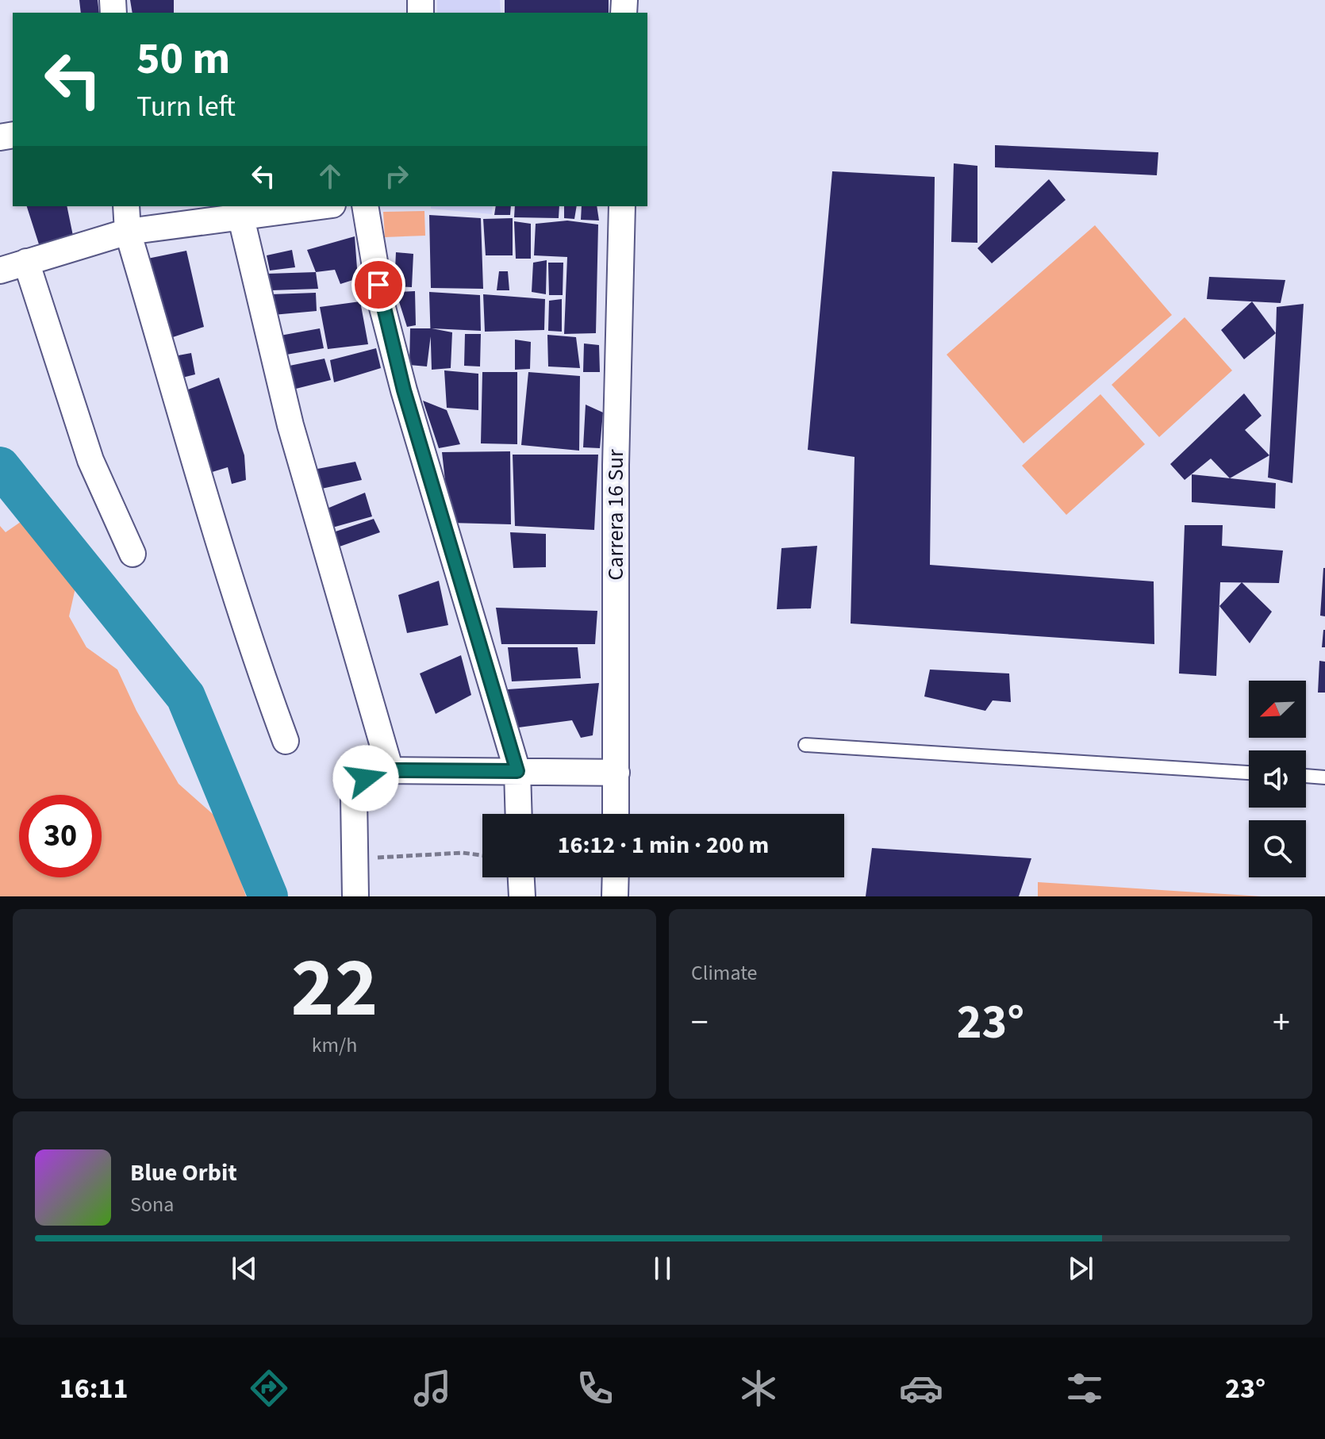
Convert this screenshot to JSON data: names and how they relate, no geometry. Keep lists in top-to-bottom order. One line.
{"streets":{"street":["Carrera 16 Sur"]},"north":"bottom left","page":{"turn":["50 m","Turn left"],"limit":"30","trip":"16:12 · 1 min · 200 m","tile":[["22","km/h"],"Climate"],"heat":["−","23°","+"],"song":["Blue Orbit","Sona"],"tabs":["16:11","23°"]}}
